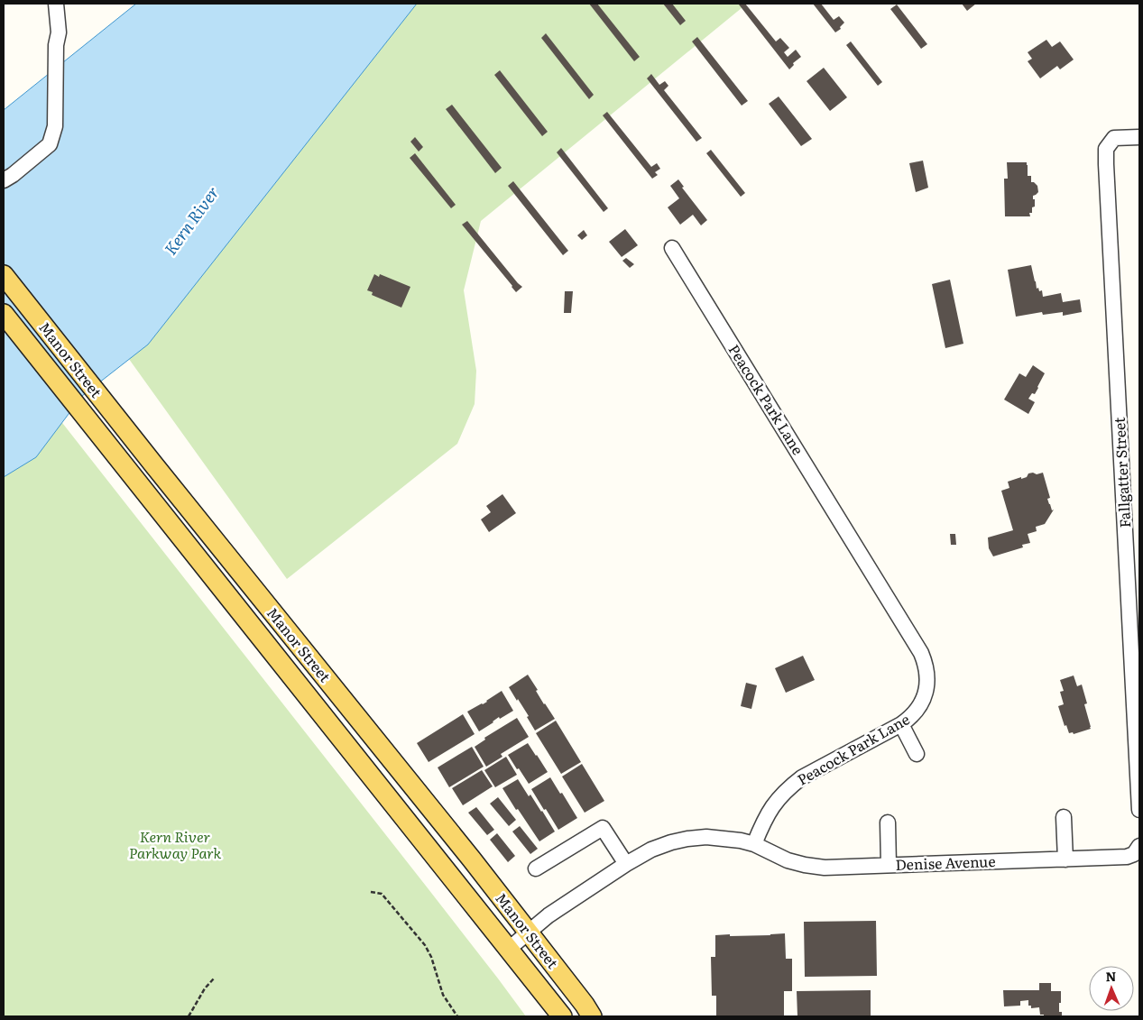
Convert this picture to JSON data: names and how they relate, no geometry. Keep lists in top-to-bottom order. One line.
{"streets":{"main road":["Manor Street"],"street":["Peacock Park Lane","Fallgatter Street","Denise Avenue"]},"crossings":[["Peacock Park Lane","Denise Avenue"]],"water":["Kern River"],"parks":["Kern River Parkway Park"],"north":"top"}
